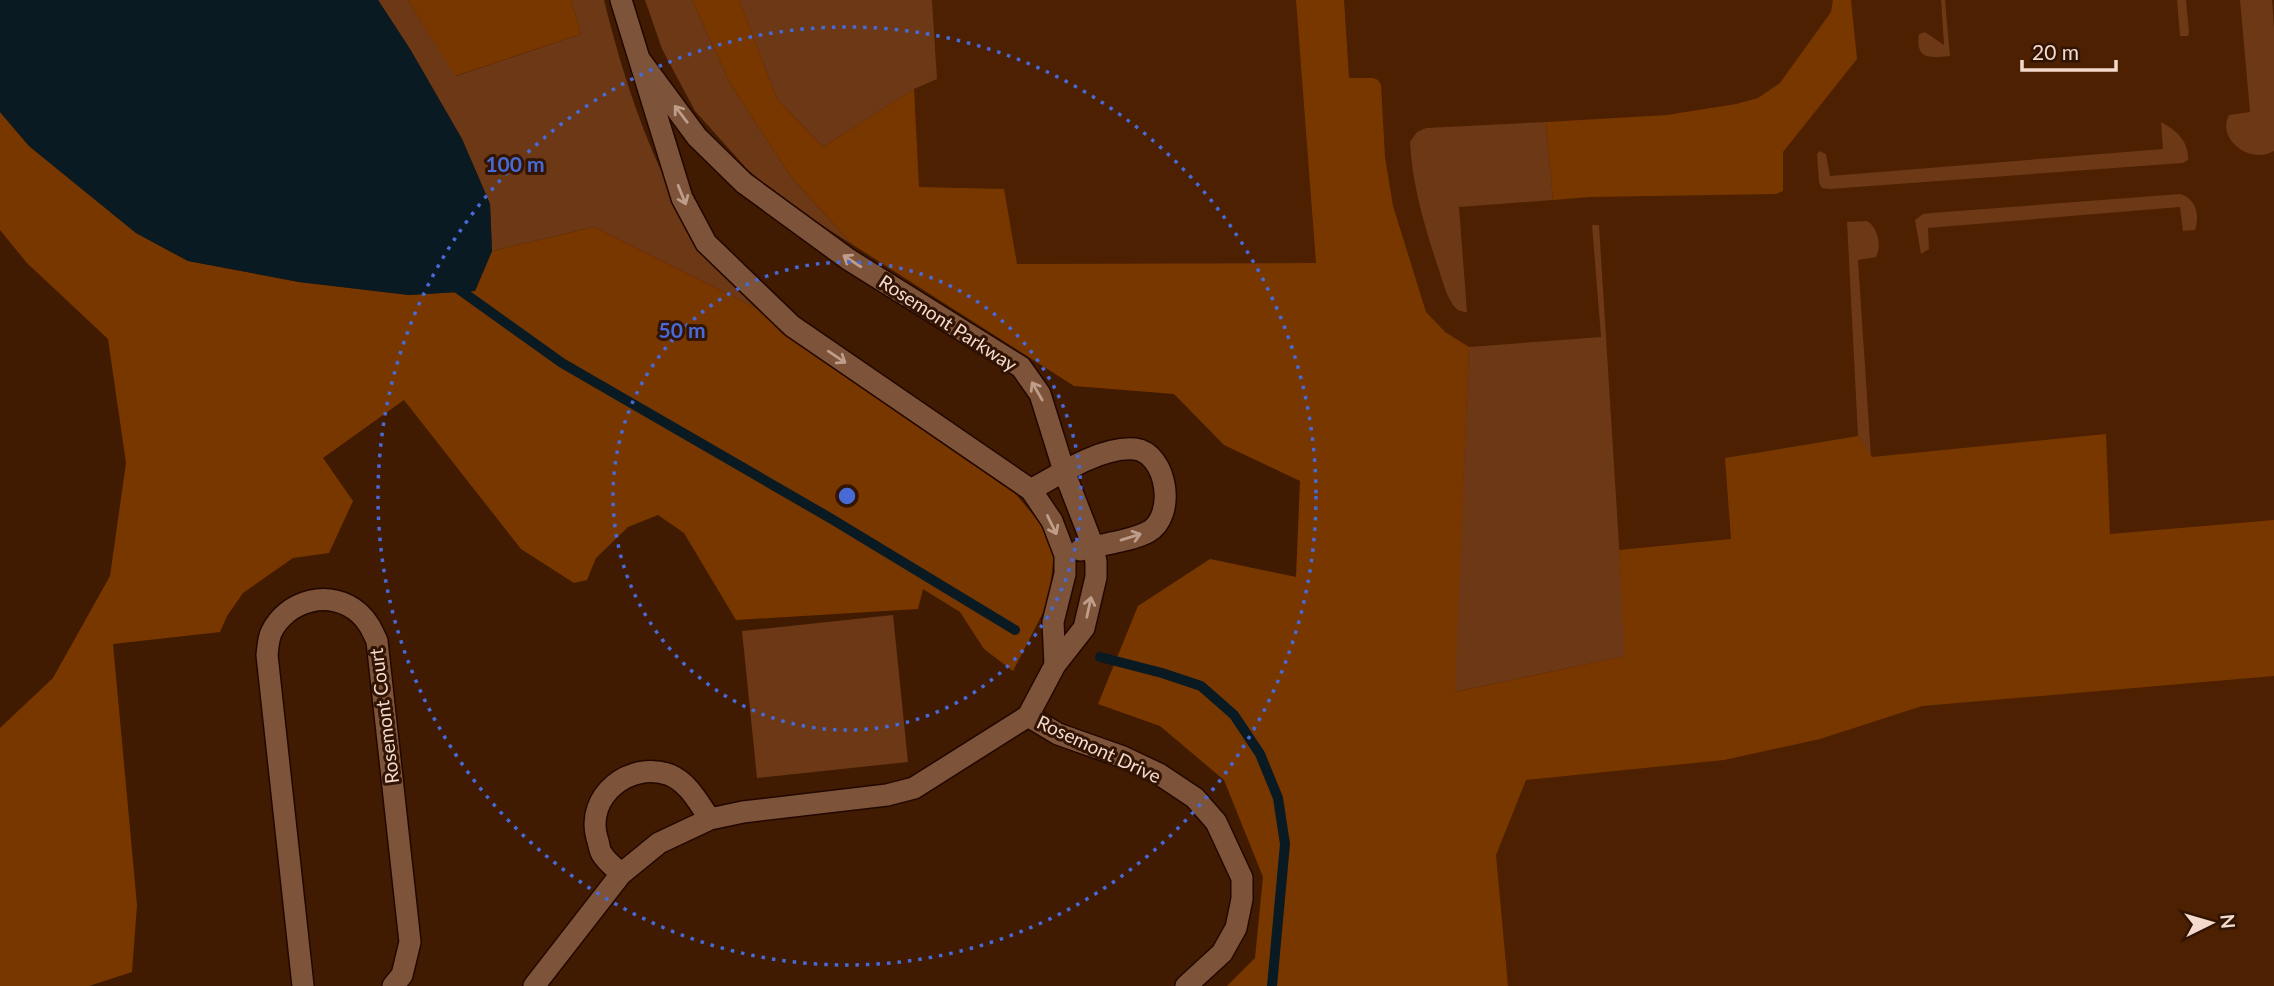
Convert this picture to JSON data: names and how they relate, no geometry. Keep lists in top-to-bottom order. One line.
{"streets":{"street":["Rosemont Parkway","Rosemont Court","Rosemont Drive"]},"crossings":[["Rosemont Parkway","Rosemont Drive"]],"scale_bar":"20 m","north":"right","rings":["100 m","50 m"]}
